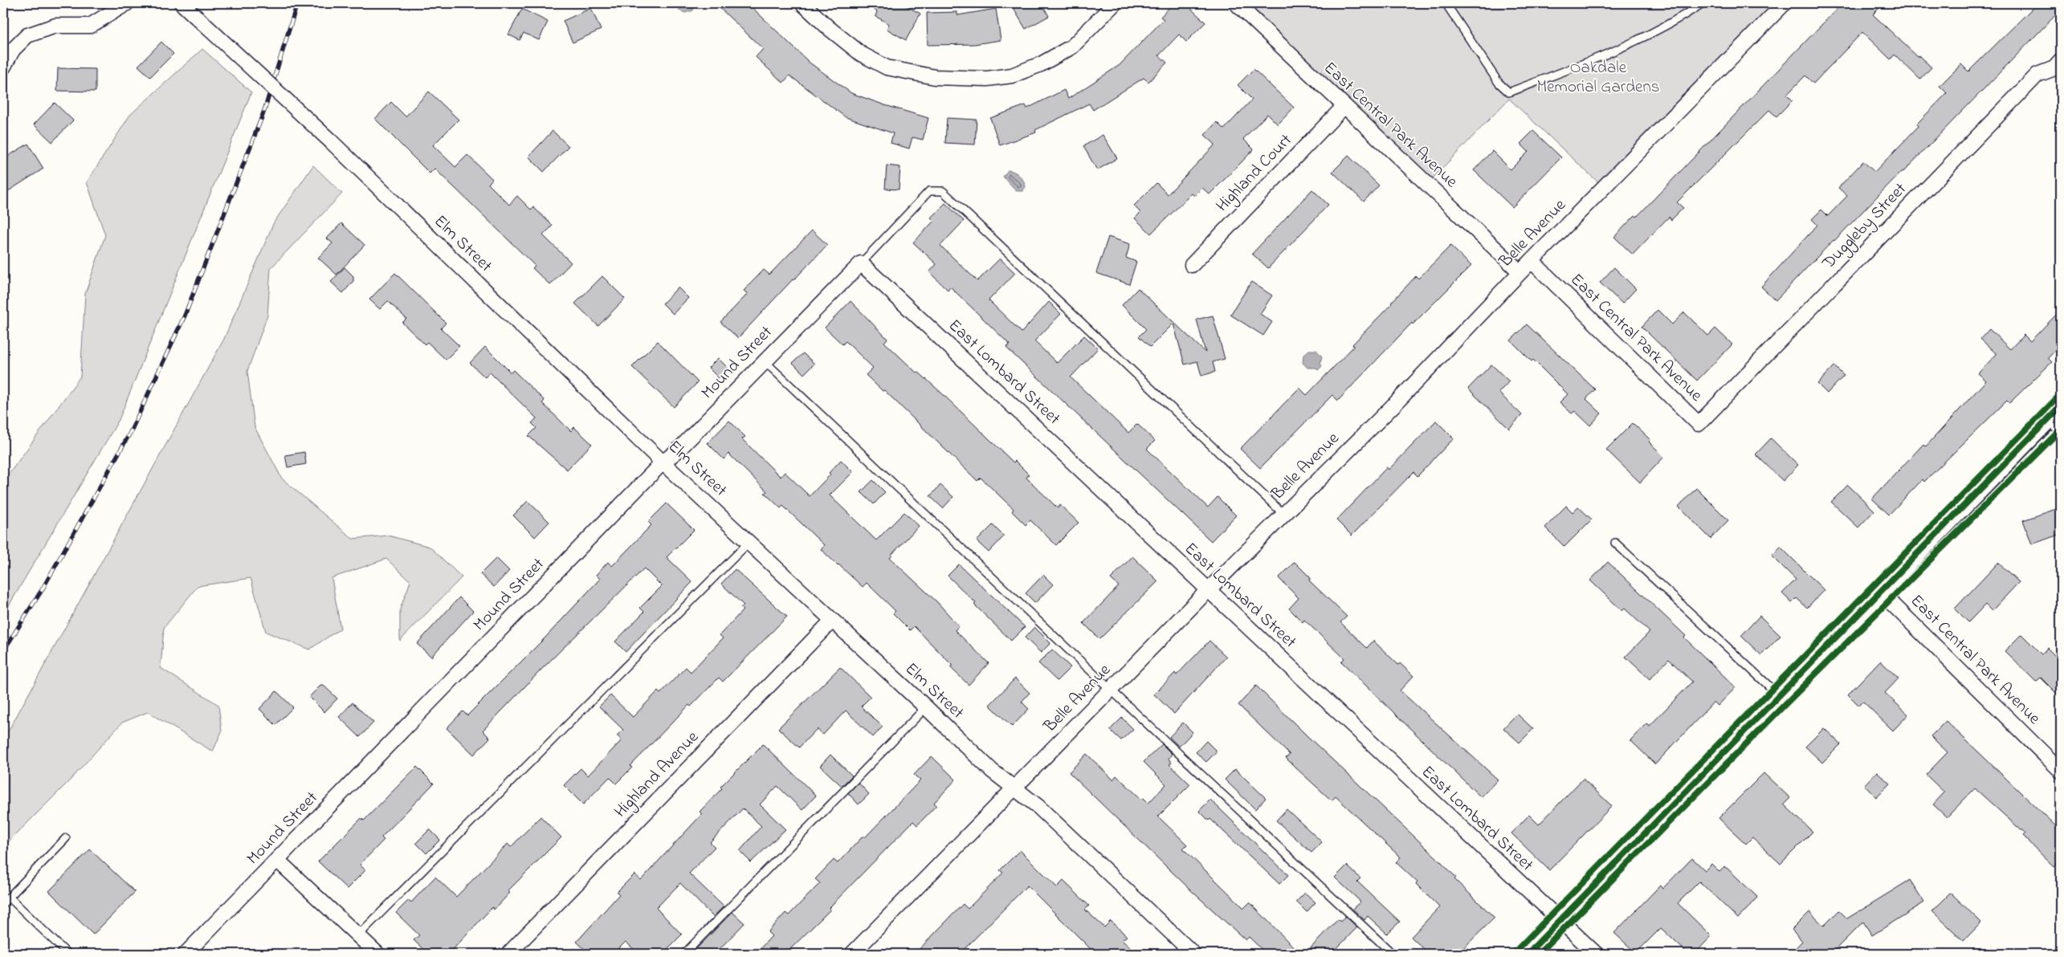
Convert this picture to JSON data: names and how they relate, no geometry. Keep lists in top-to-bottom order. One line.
{"streets":{"street":["East Central Park Avenue","Highland Court","Duggleby Street","Belle Avenue","Elm Street","Mound Street","East Lombard Street","Highland Avenue"]},"crossings":[["East Central Park Avenue","Highland Court"],["East Central Park Avenue","Duggleby Street"],["East Central Park Avenue","Belle Avenue"],["Belle Avenue","Elm Street"],["Belle Avenue","East Lombard Street"],["Elm Street","Mound Street"],["Elm Street","Highland Avenue"],["Mound Street","East Lombard Street"]],"parks":["Oakdale Memorial Gardens"]}
